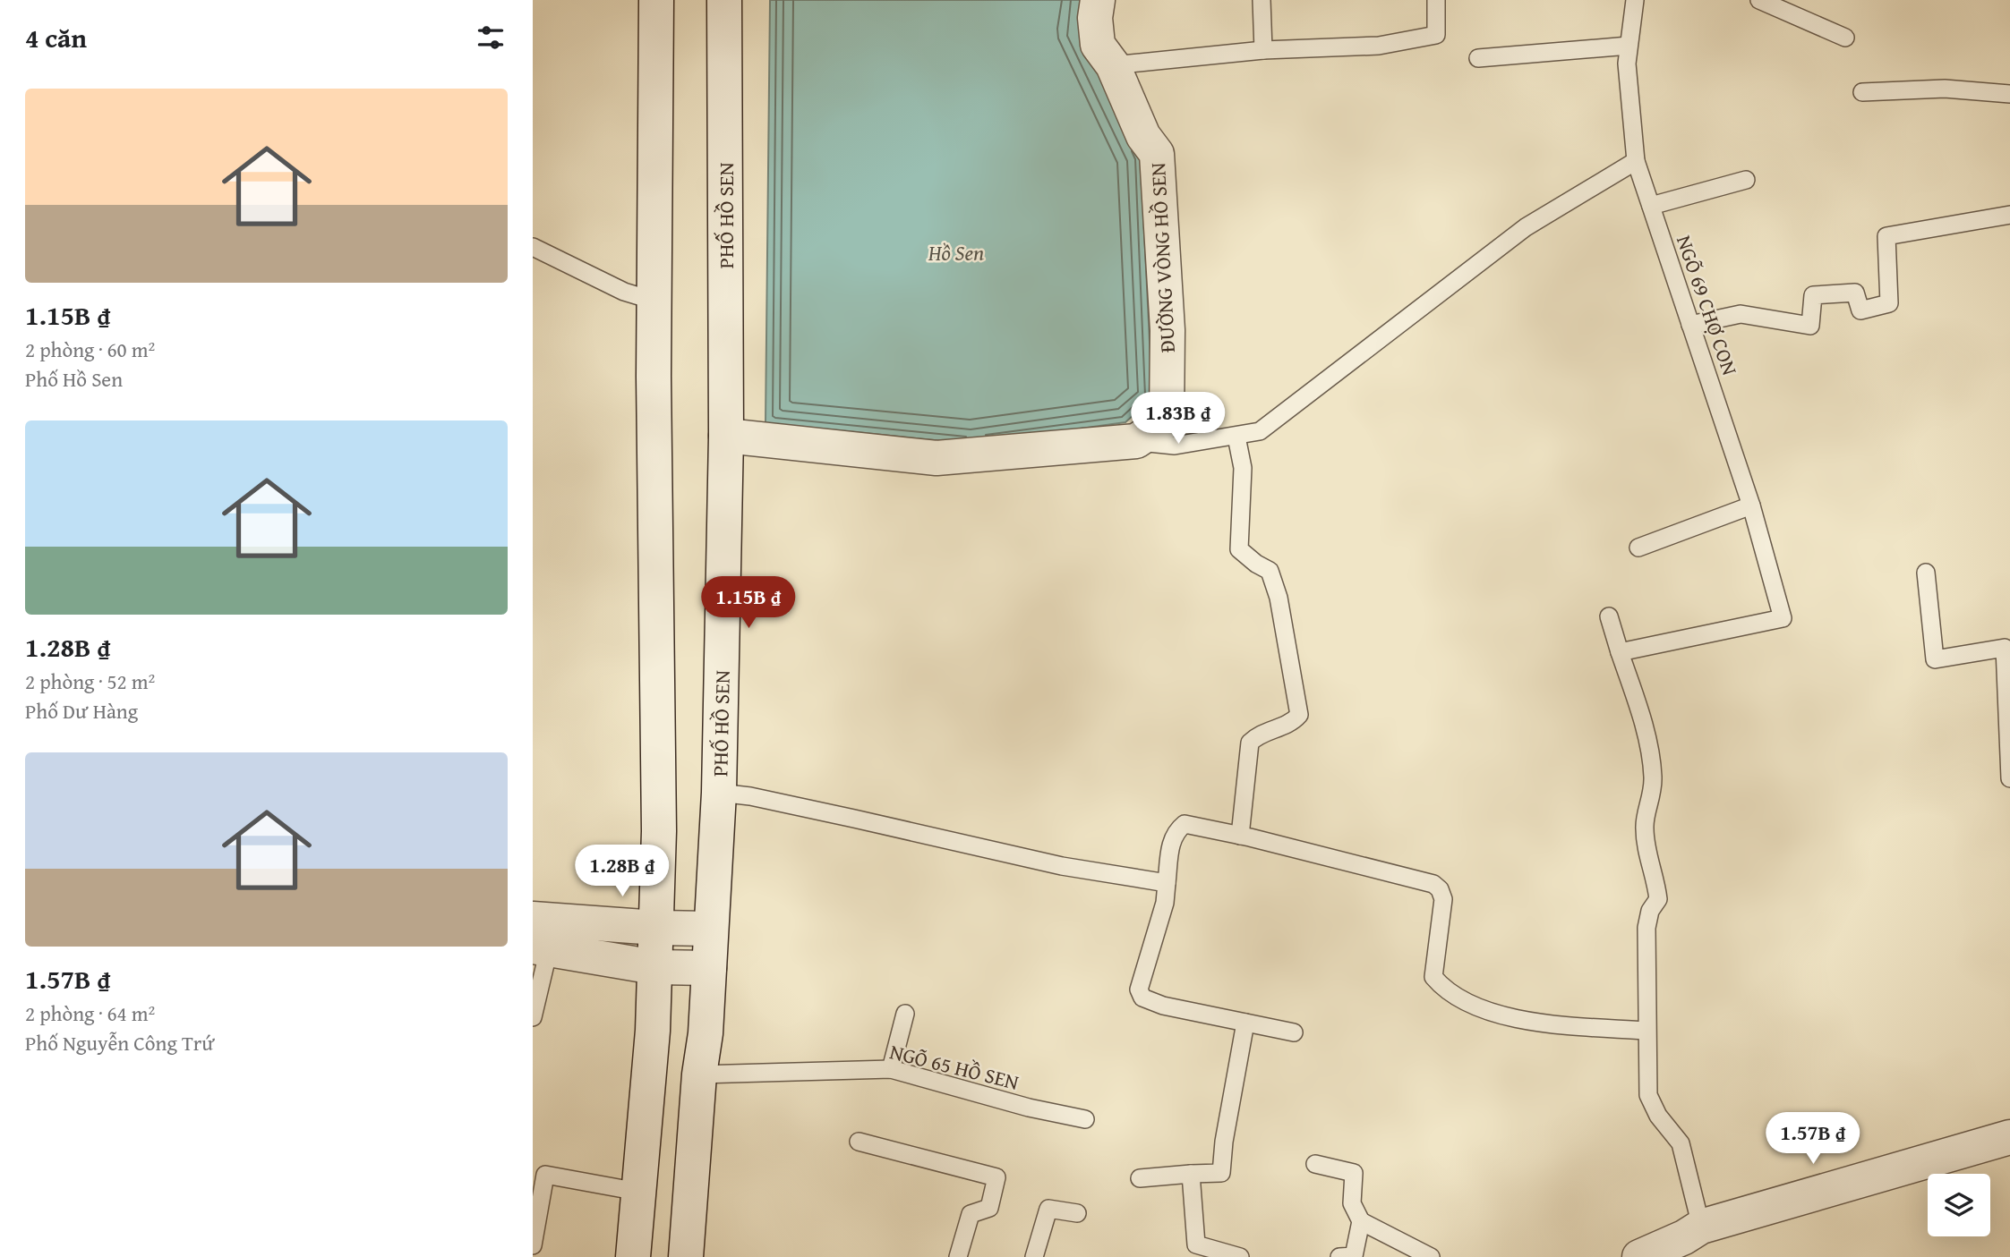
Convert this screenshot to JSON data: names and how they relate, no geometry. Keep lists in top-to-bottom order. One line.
{"streets":{"main road":["PHỐ HỒ SEN","ĐƯỜNG VÒNG HỒ SEN"],"lane":["NGÕ 69 CHỢ CON","NGÕ 65 HỒ SEN"]},"crossings":[["PHỐ HỒ SEN","ĐƯỜNG VÒNG HỒ SEN"],["PHỐ HỒ SEN","NGÕ 65 HỒ SEN"]],"water":["Hồ Sen"],"page":{"heading":"4 căn","list":[{"name":"1.15B ₫","note":"2 phòng · 60 m² · Phố Hồ Sen"},{"name":"1.28B ₫","note":"2 phòng · 52 m² · Phố Dư Hàng"},{"name":"1.57B ₫","note":"2 phòng · 64 m² · Phố Nguyễn Công Trứ"}],"price":["1.83B ₫","1.15B ₫","1.28B ₫","1.57B ₫"]}}
